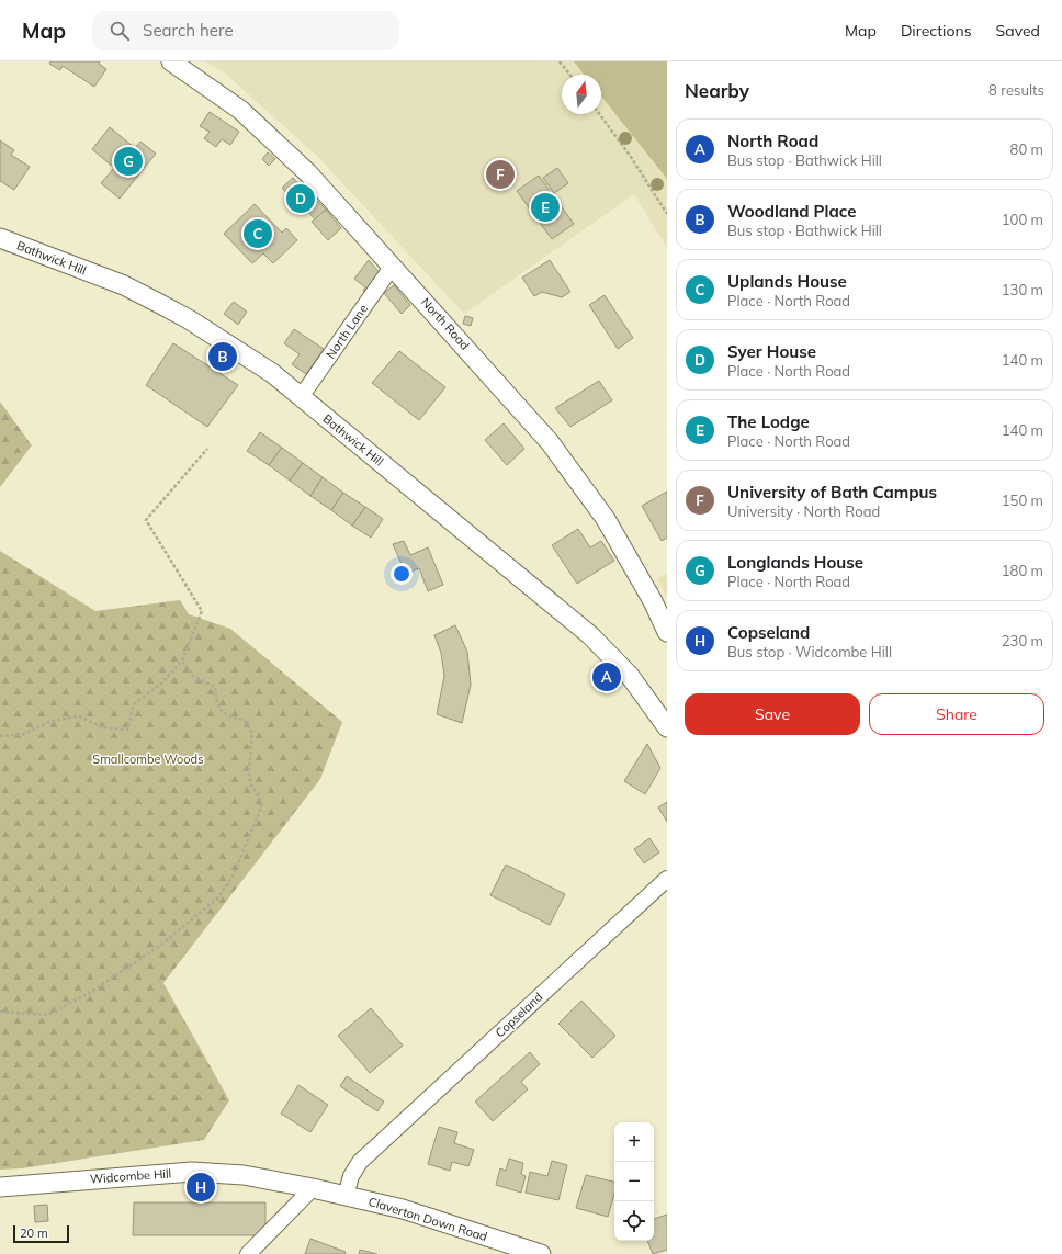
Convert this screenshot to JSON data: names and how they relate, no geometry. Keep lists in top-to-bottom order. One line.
{"streets":{"street":["Bathwick Hill","North Road","North Lane","Copseland","Widcombe Hill","Claverton Down Road"]},"crossings":[["Bathwick Hill","North Lane"],["North Road","North Lane"],["Copseland","Claverton Down Road"],["Widcombe Hill","Claverton Down Road"]],"parks":["Smallcombe Woods"],"scale_bar":"20 m","north":"top","page":{"header":"Map","search":"Search here","nav":["Map","Directions","Saved"],"heading":["Nearby","8 results"],"list":[{"mark":"A","name":"North Road","note":"Bus stop · Bathwick Hill","value":"80 m"},{"mark":"B","name":"Woodland Place","note":"Bus stop · Bathwick Hill","value":"100 m"},{"mark":"C","name":"Uplands House","note":"Place · North Road","value":"130 m"},{"mark":"D","name":"Syer House","note":"Place · North Road","value":"140 m"},{"mark":"E","name":"The Lodge","note":"Place · North Road","value":"140 m"},{"mark":"F","name":"University of Bath Campus","note":"University · North Road","value":"150 m"},{"mark":"G","name":"Longlands House","note":"Place · North Road","value":"180 m"},{"mark":"H","name":"Copseland","note":"Bus stop · Widcombe Hill","value":"230 m"}],"pins":["G","F","D","E","C","B","A","H"],"buttons":["Save","Share"],"map_buttons":["+","−"],"scale":"20 m"}}
